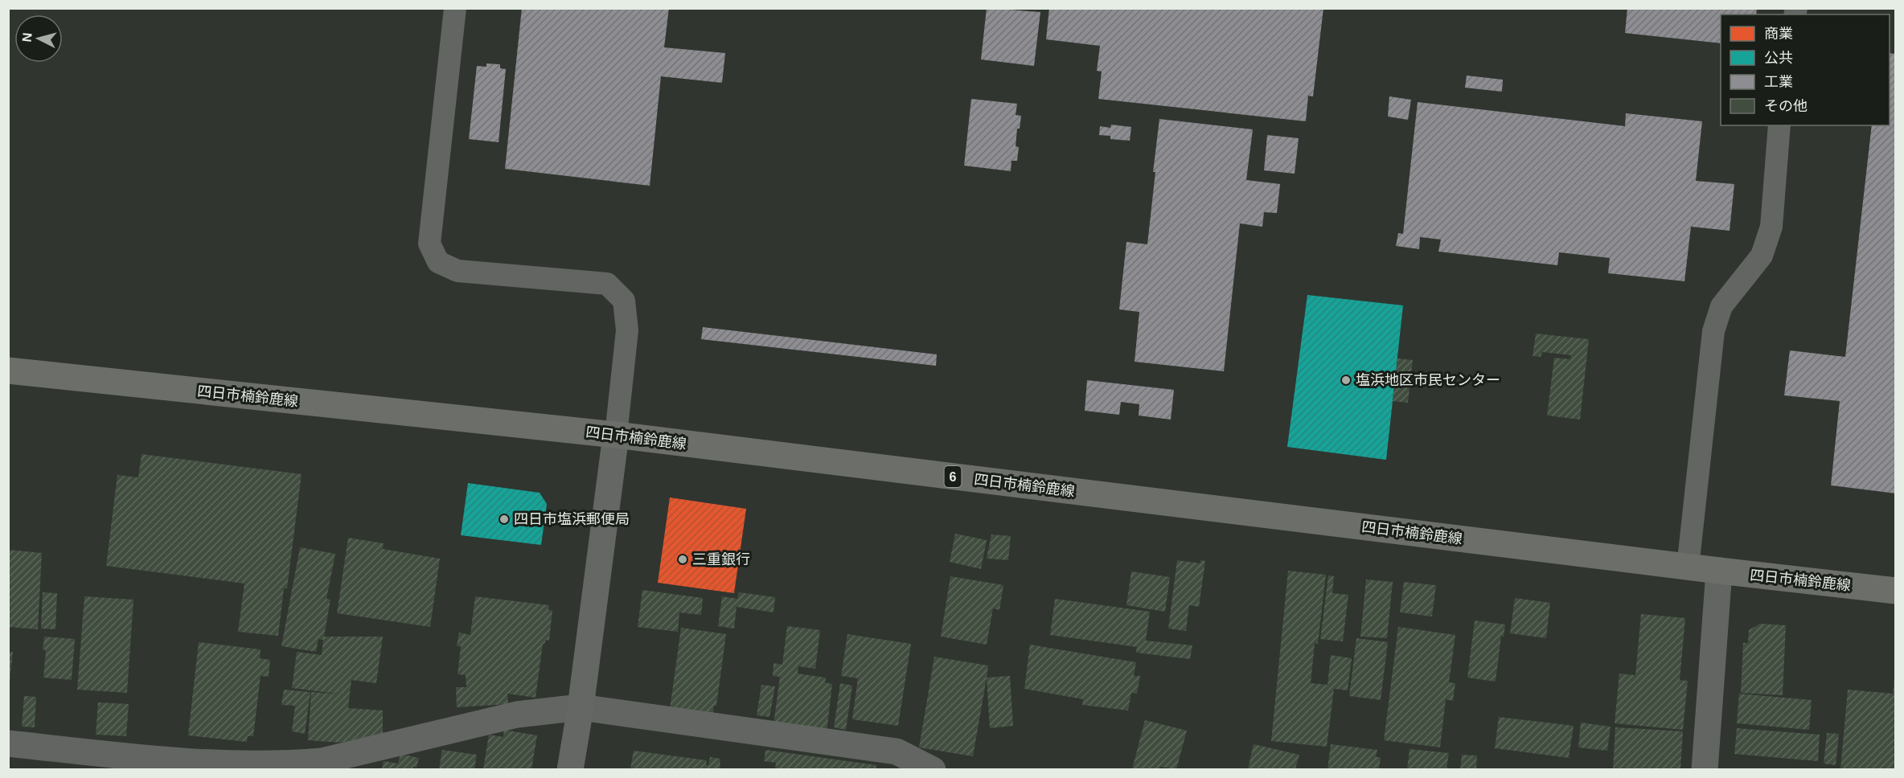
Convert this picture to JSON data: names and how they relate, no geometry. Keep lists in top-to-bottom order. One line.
{"streets":{"main road":["四日市楠鈴鹿線","6"]},"places":["塩浜地区市民センター","四日市塩浜郵便局","三重銀行"],"legend":["商業","公共","工業","その他"],"north":"left"}
